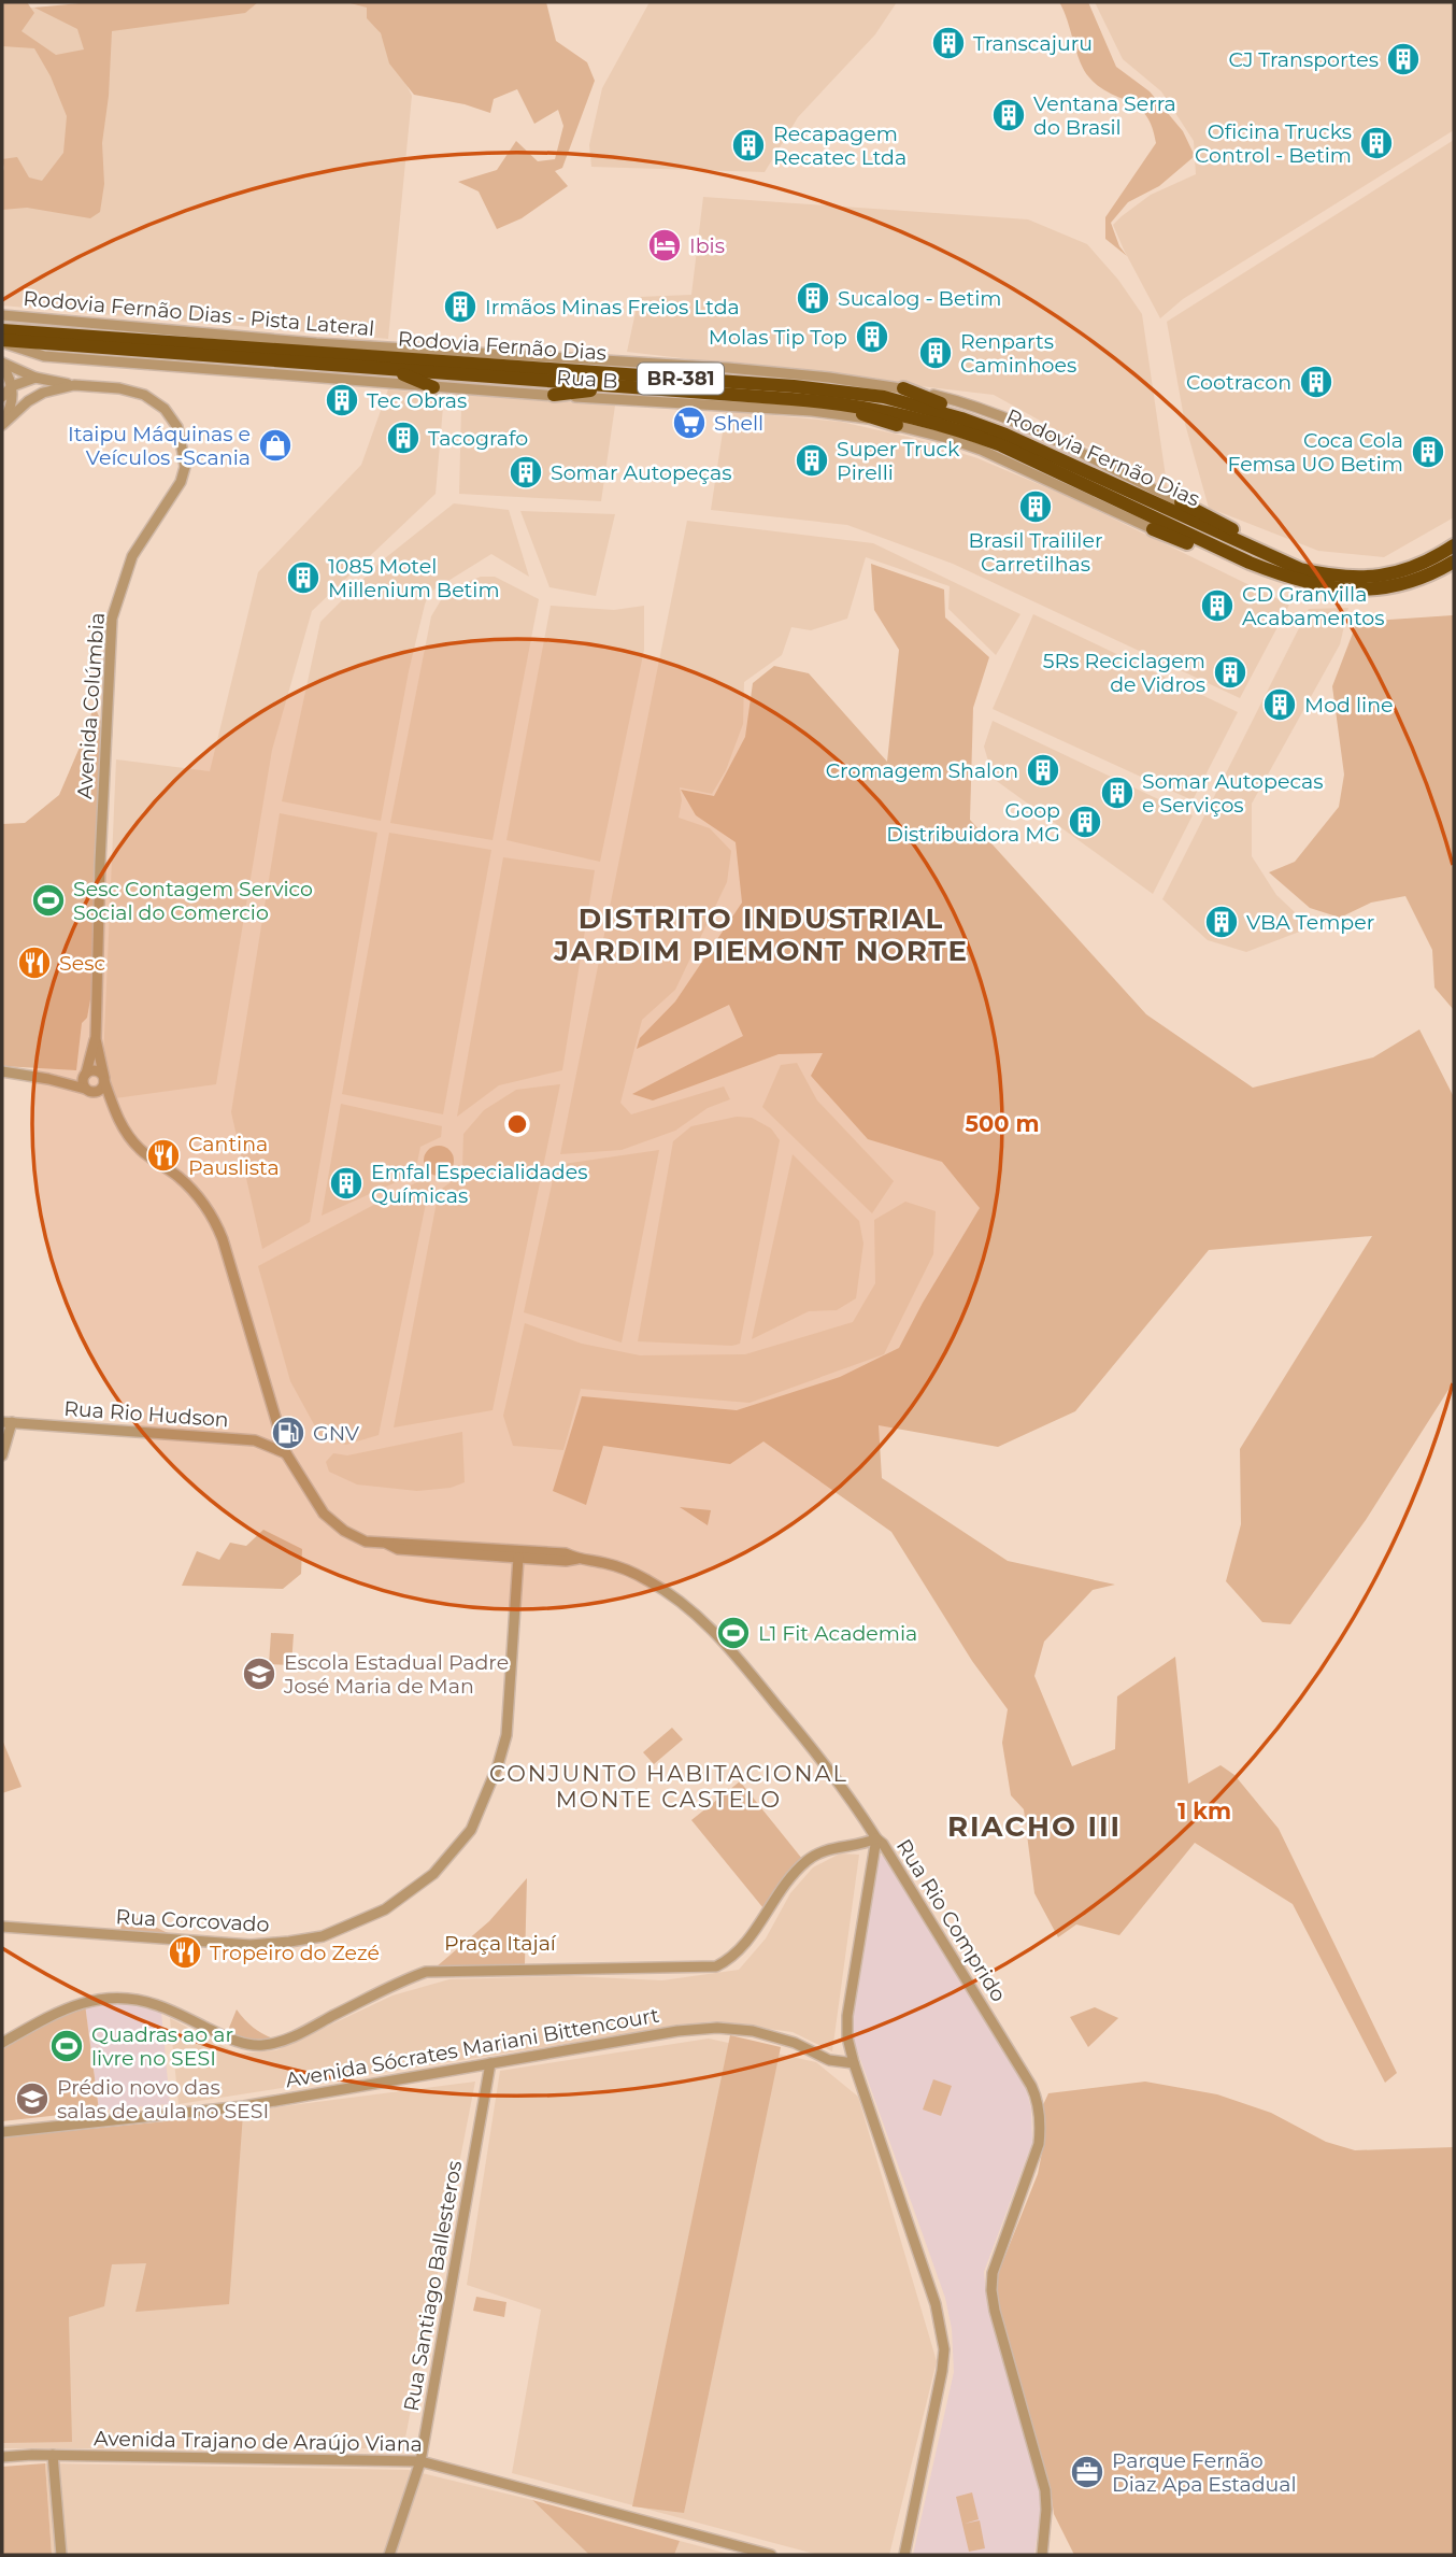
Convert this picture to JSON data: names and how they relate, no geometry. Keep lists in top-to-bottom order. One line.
{"streets":{"highway":["Rodovia Fernão Dias","BR-381"],"street":["Rodovia Fernão Dias - Pista Lateral","Rua B","Avenida Colúmbia","Rua Rio Hudson","Rua Corcovado","Rua Rio Comprido","Avenida Sócrates Mariani Bittencourt","Rua Santiago Ballesteros","Avenida Trajano de Araújo Viana"]},"crossings":[["Rodovia Fernão Dias - Pista Lateral","BR-381"],["Rodovia Fernão Dias","Rua B"],["Rodovia Fernão Dias","BR-381"],["Rua B","BR-381"],["Avenida Sócrates Mariani Bittencourt","Rua Santiago Ballesteros"],["Rua Santiago Ballesteros","Avenida Trajano de Araújo Viana"]],"districts":["DISTRITO INDUSTRIAL JARDIM PIEMONT NORTE","CONJUNTO HABITACIONAL MONTE CASTELO","RIACHO III"],"parks":["Praça Itajaí"],"places":{"building":["Transcajuru","CJ Transportes","Ventana Serra do Brasil","Oficina Trucks Control - Betim","Recapagem Recatec Ltda","Sucalog - Betim","Irmãos Minas Freios Ltda","Molas Tip Top","Renparts Caminhoes","Cootracon","Tec Obras","Tacografo","Coca Cola Femsa UO Betim","Super Truck Pirelli","Somar Autopeças","Brasil Traililer Carretilhas","1085 Motel Millenium Betim","CD Granvilla Acabamentos","5Rs Reciclagem de Vidros","Mod line","Cromagem Shalon","Somar Autopecas e Serviços","Goop Distribuidora MG","VBA Temper","Emfal Especialidades Químicas"],"hotel":["Ibis"],"supermarket":["Shell"],"shop":["Itaipu Máquinas e Veículos -Scania"],"sports":["Sesc Contagem Servico Social do Comercio","L1 Fit Academia","Quadras ao ar livre no SESI"],"restaurant":["Sesc","Cantina Pauslista","Tropeiro do Zezé"],"fuel station":["GNV"],"school or university":["Escola Estadual Padre José Maria de Man","Prédio novo das salas de aula no SESI"],"office":["Parque Fernão Diaz Apa Estadual"]},"rings":["500 m","1 km"]}
